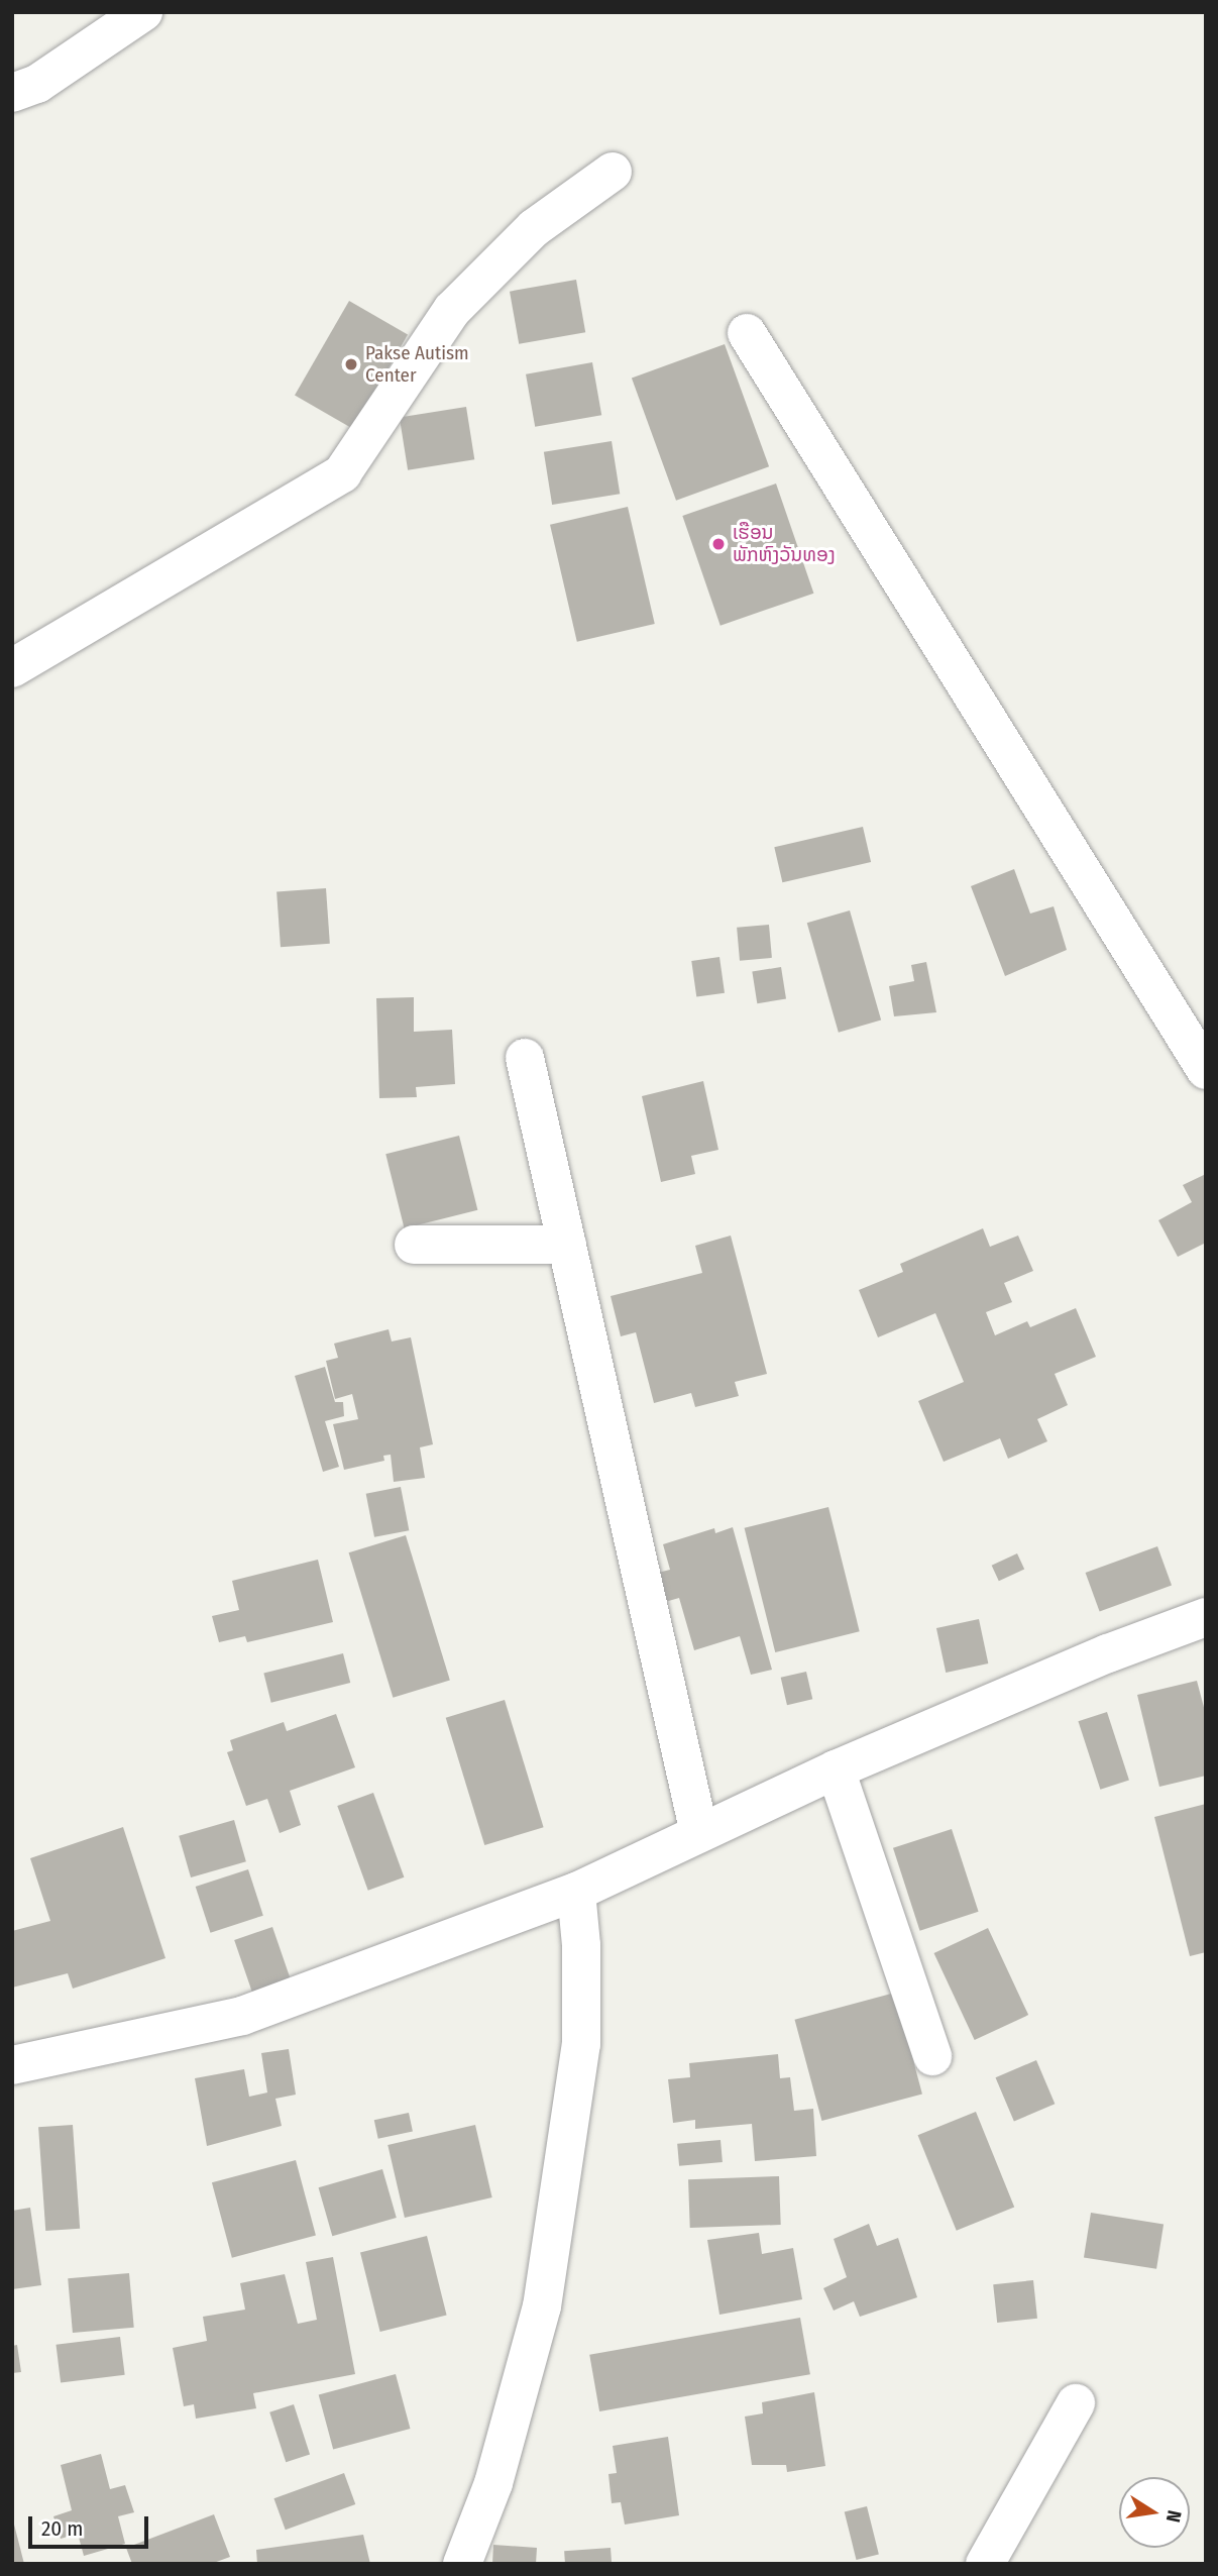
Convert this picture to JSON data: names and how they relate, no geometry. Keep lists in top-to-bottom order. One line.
{"places":["Pakse Autism Center","ເຮືອນ ພັກຫົງວັນທອງ"],"scale_bar":"20 m","north":"right"}
